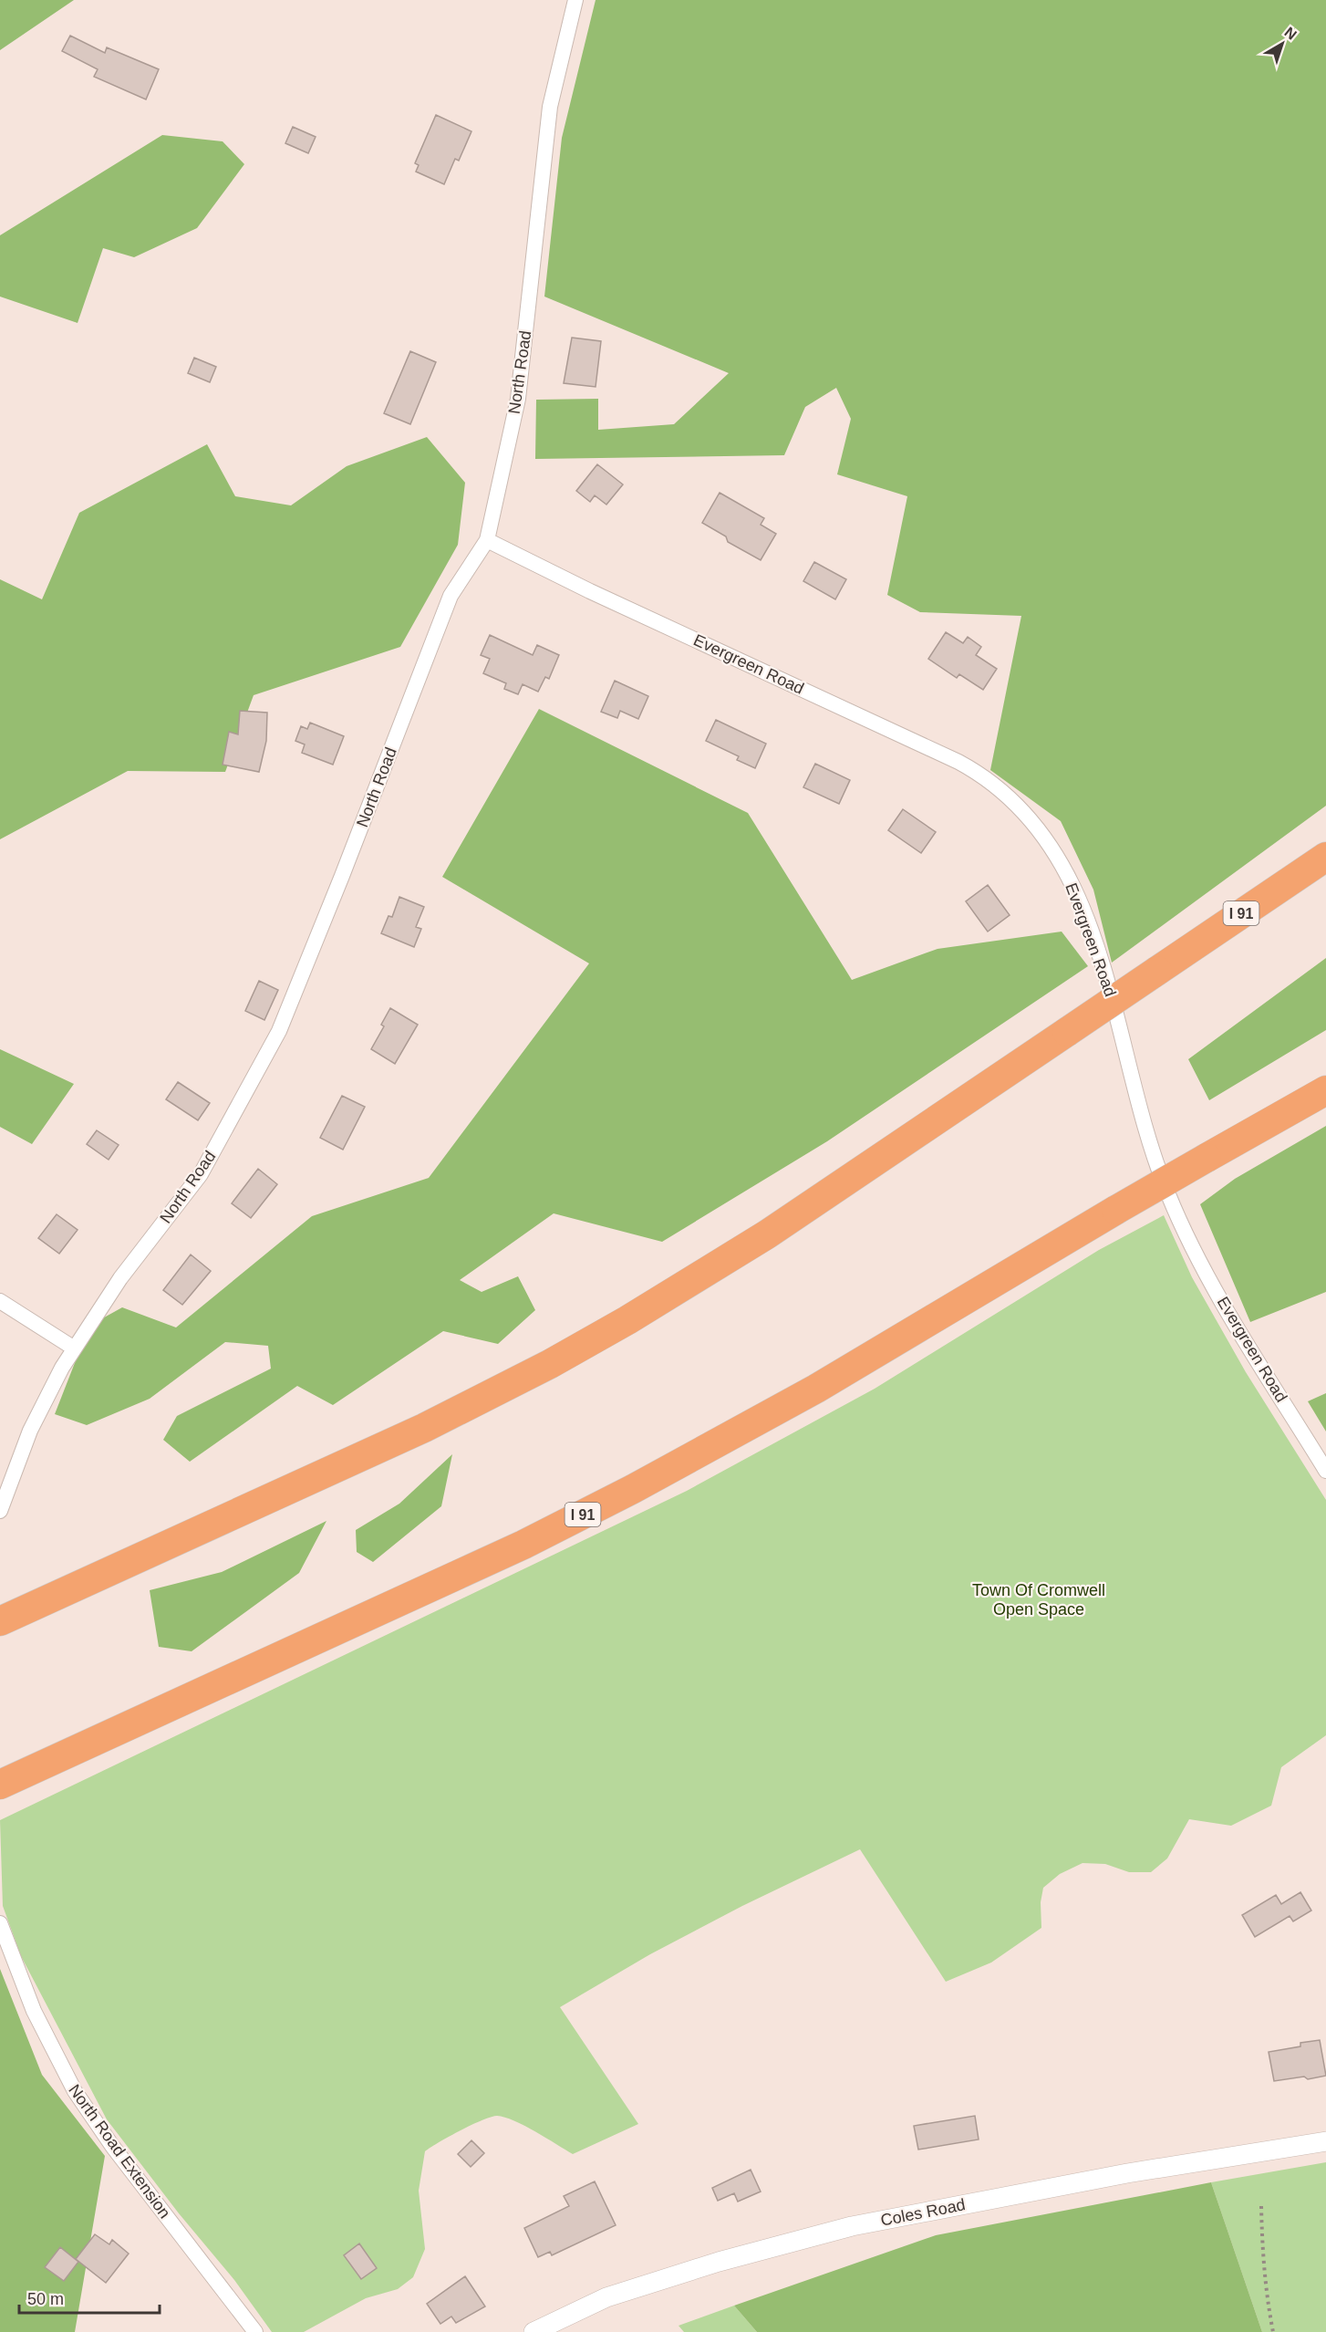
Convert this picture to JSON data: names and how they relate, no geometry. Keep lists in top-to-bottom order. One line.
{"streets":{"highway":["I 91"],"street":["North Road","Evergreen Road","North Road Extension","Coles Road"]},"crossings":[["North Road","Evergreen Road"]],"parks":["Town Of Cromwell Open Space"],"scale_bar":"50 m","north":"top right"}
